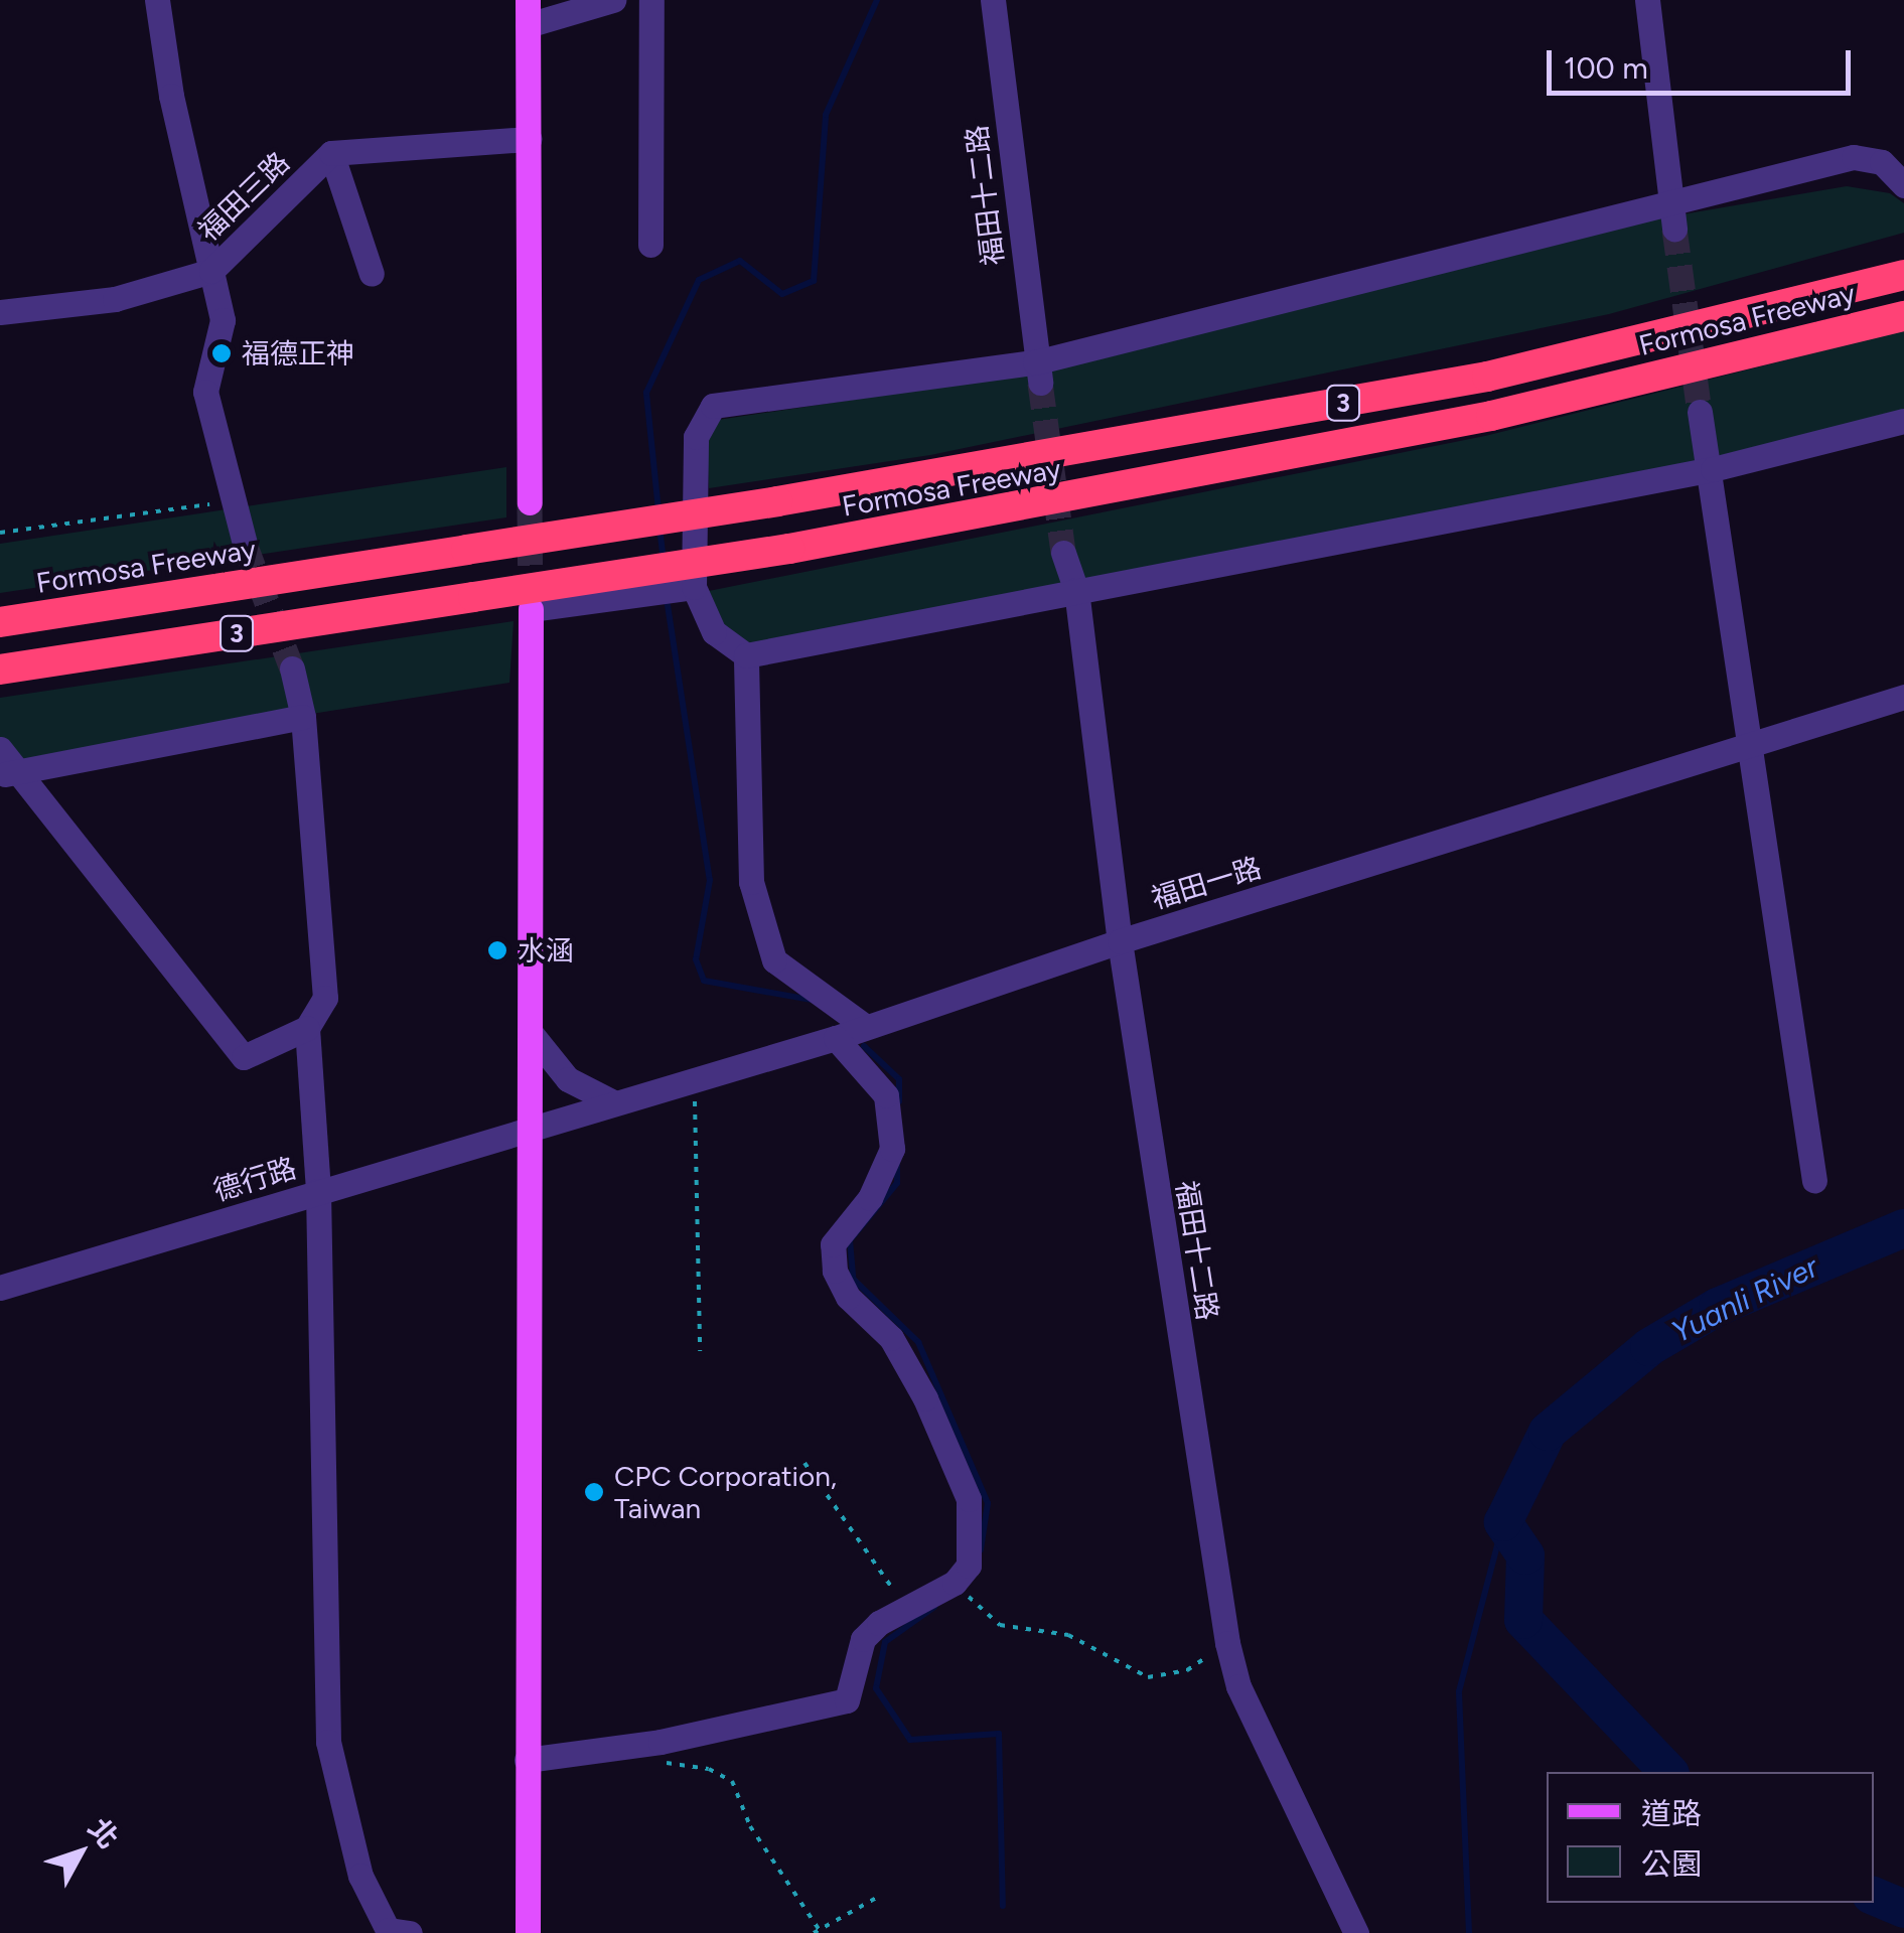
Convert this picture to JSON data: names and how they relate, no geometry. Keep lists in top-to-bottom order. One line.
{"streets":{"highway":["Formosa Freeway","3"],"street":["福田十二路","福田三路","福田一路","德行路"]},"crossings":[["福田十二路","福田一路"],["福田一路","德行路"]],"water":["Yuanli River"],"places":["福德正神","水涵","CPC Corporation, Taiwan"],"legend":["道路","公園"],"scale_bar":"100 m","north":"top right"}
